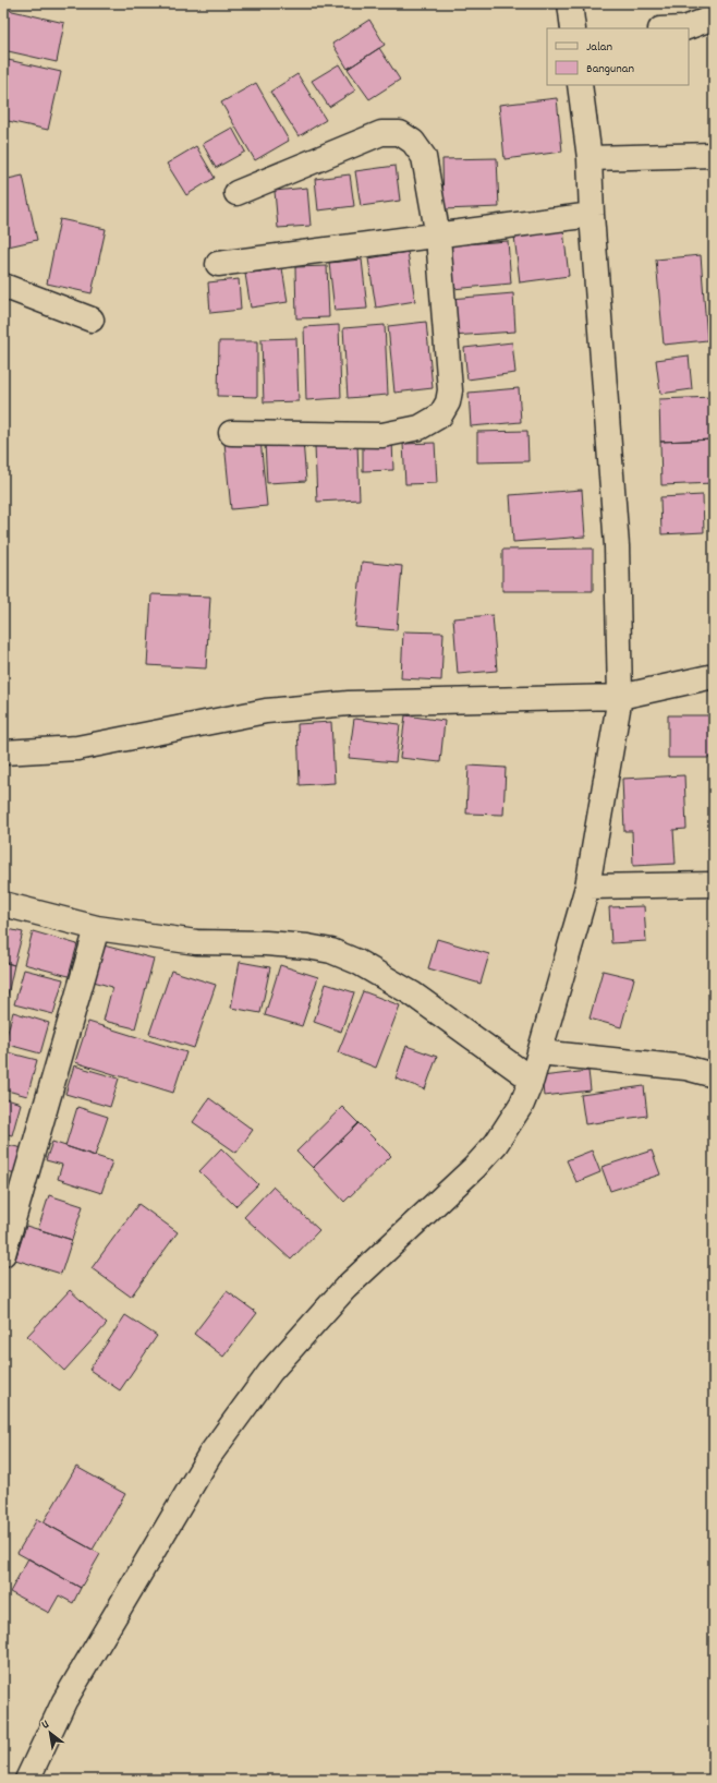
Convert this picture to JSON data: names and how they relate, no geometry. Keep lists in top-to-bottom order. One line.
{"legend":["Jalan","Bangunan"],"north":"top left"}
